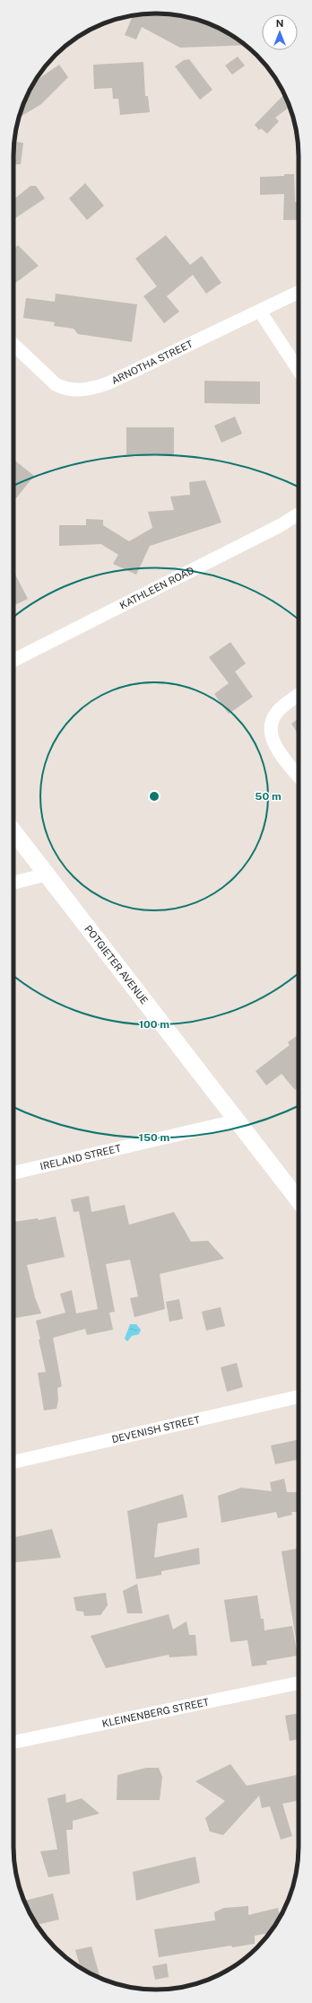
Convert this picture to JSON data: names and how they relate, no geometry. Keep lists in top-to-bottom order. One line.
{"streets":{"street":["ARNOTHA STREET","KATHLEEN ROAD","POTGIETER AVENUE","IRELAND STREET","DEVENISH STREET","KLEINENBERG STREET"]},"crossings":[["POTGIETER AVENUE","IRELAND STREET"]],"north":"top","rings":["50 m","100 m","150 m"]}
